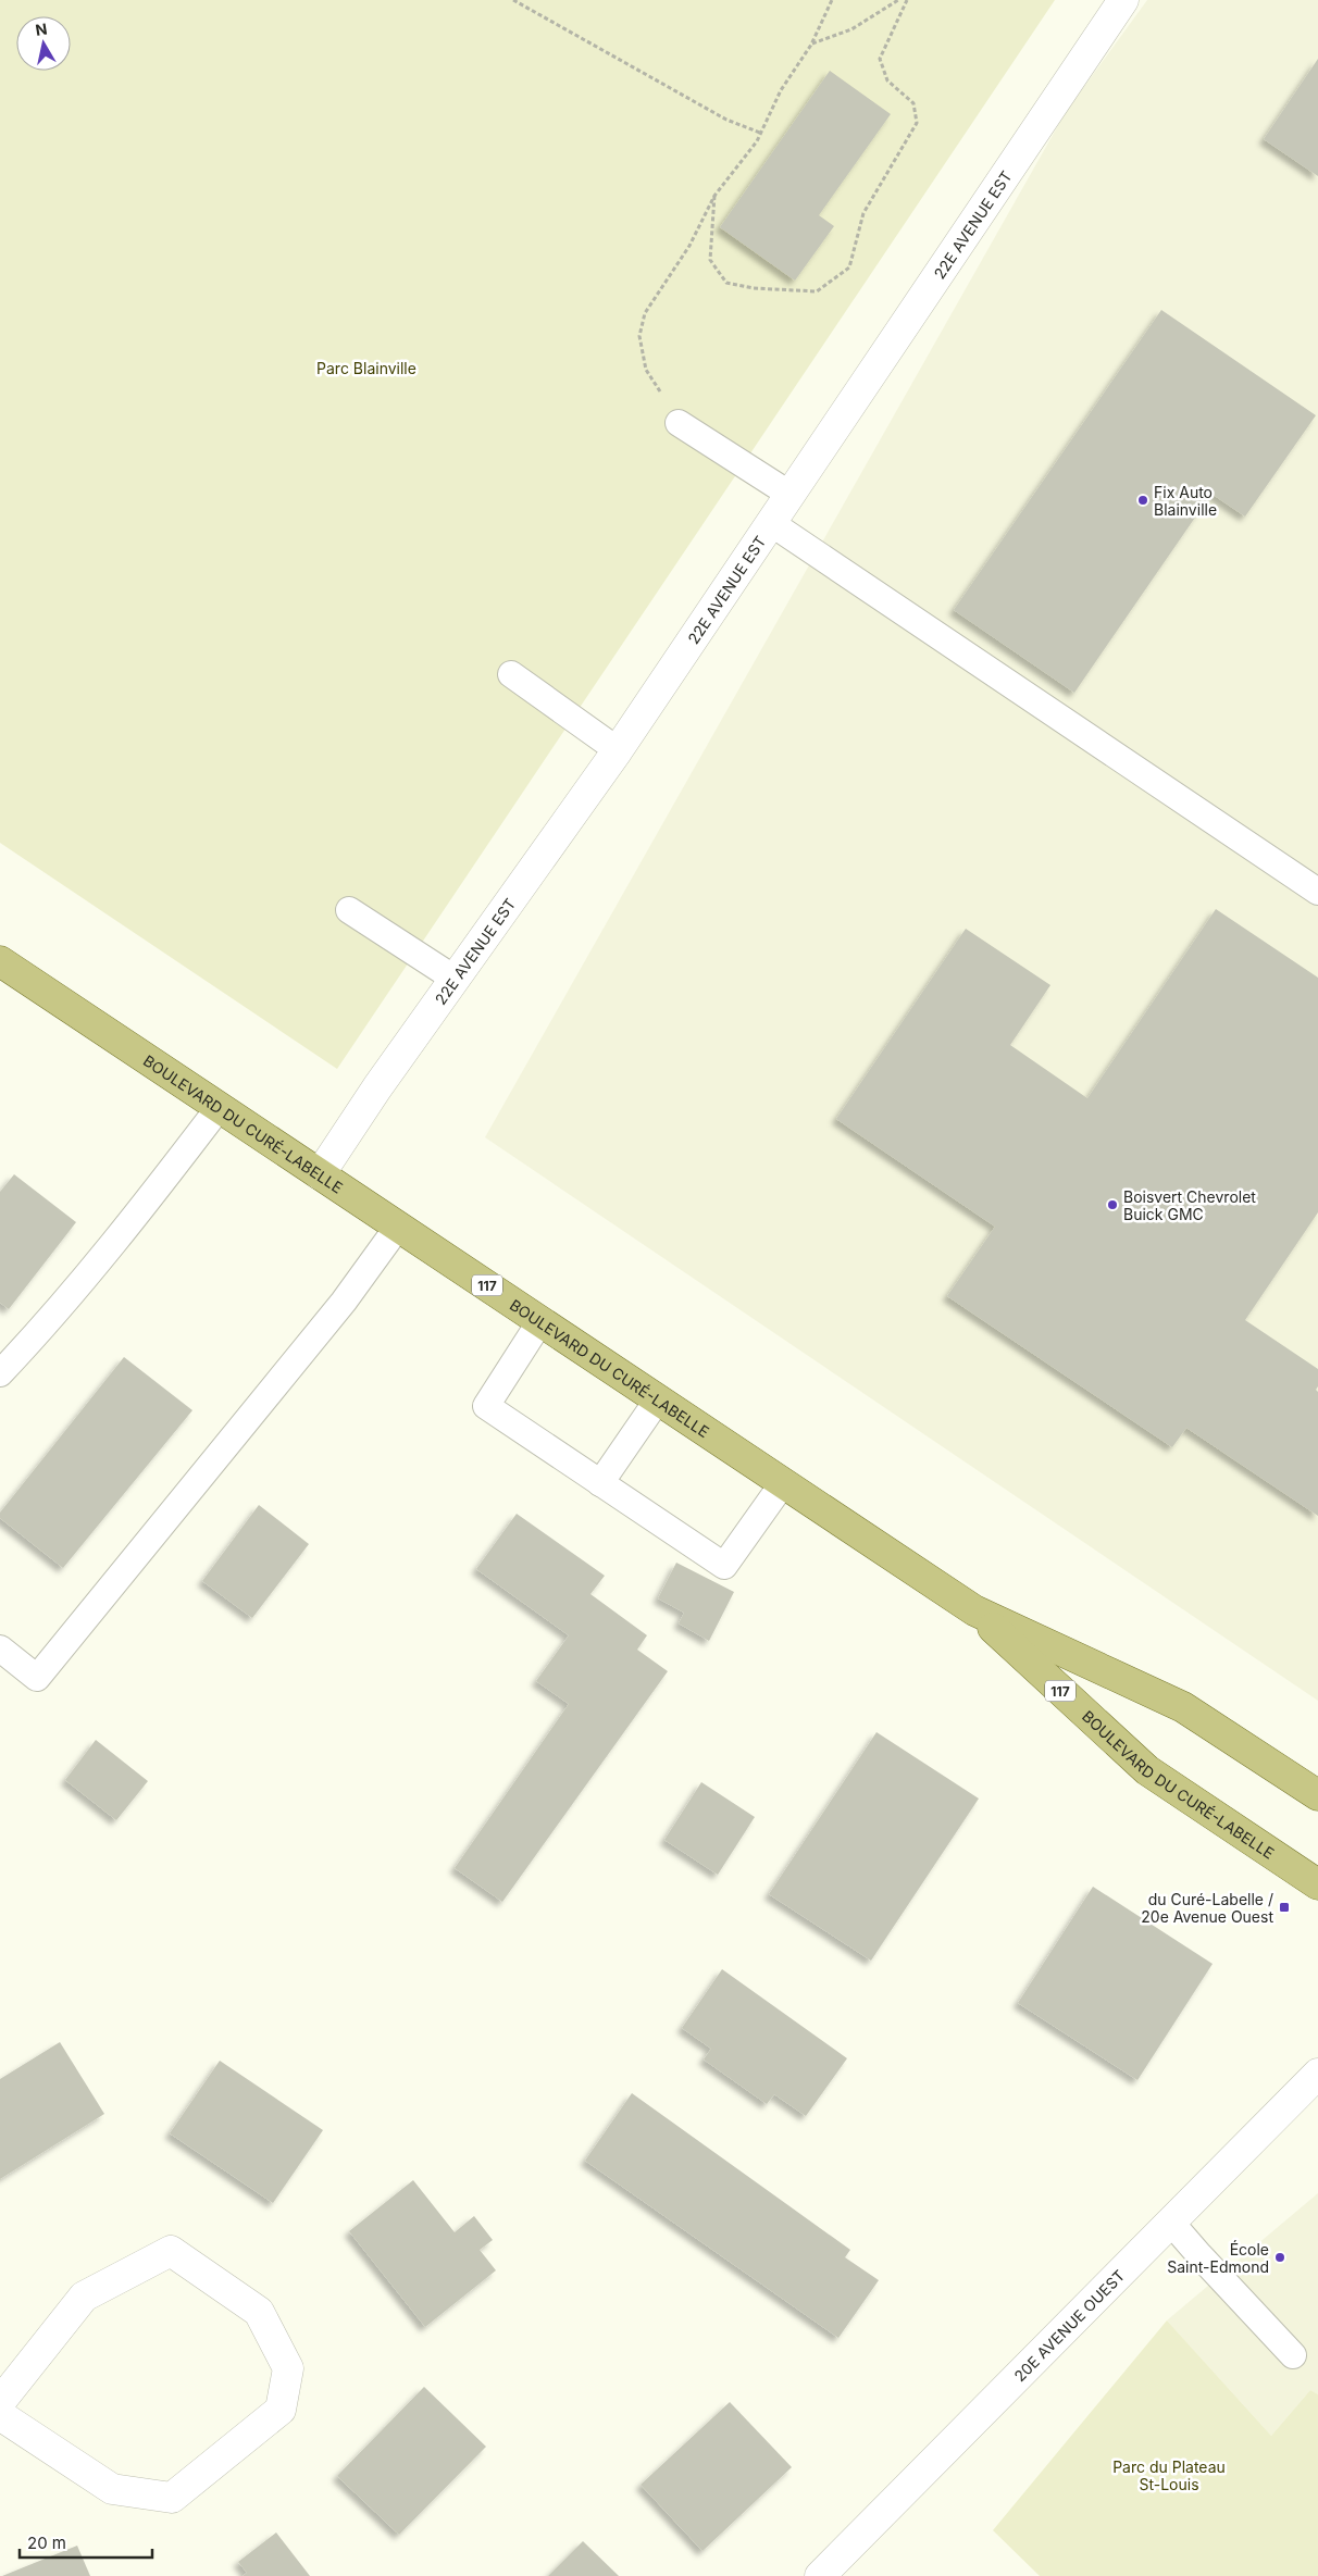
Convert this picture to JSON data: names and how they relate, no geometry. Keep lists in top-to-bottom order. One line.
{"streets":{"main road":["BOULEVARD DU CURÉ-LABELLE","117"],"street":["22E AVENUE EST","20E AVENUE OUEST"]},"crossings":[["22E AVENUE EST","BOULEVARD DU CURÉ-LABELLE"]],"parks":["Parc Blainville","Parc du Plateau St-Louis"],"places":{"other":["Fix Auto Blainville","Boisvert Chevrolet Buick GMC","École Saint-Edmond"],"transit":["du Curé-Labelle / 20e Avenue Ouest"]},"scale_bar":"20 m","north":"top"}
